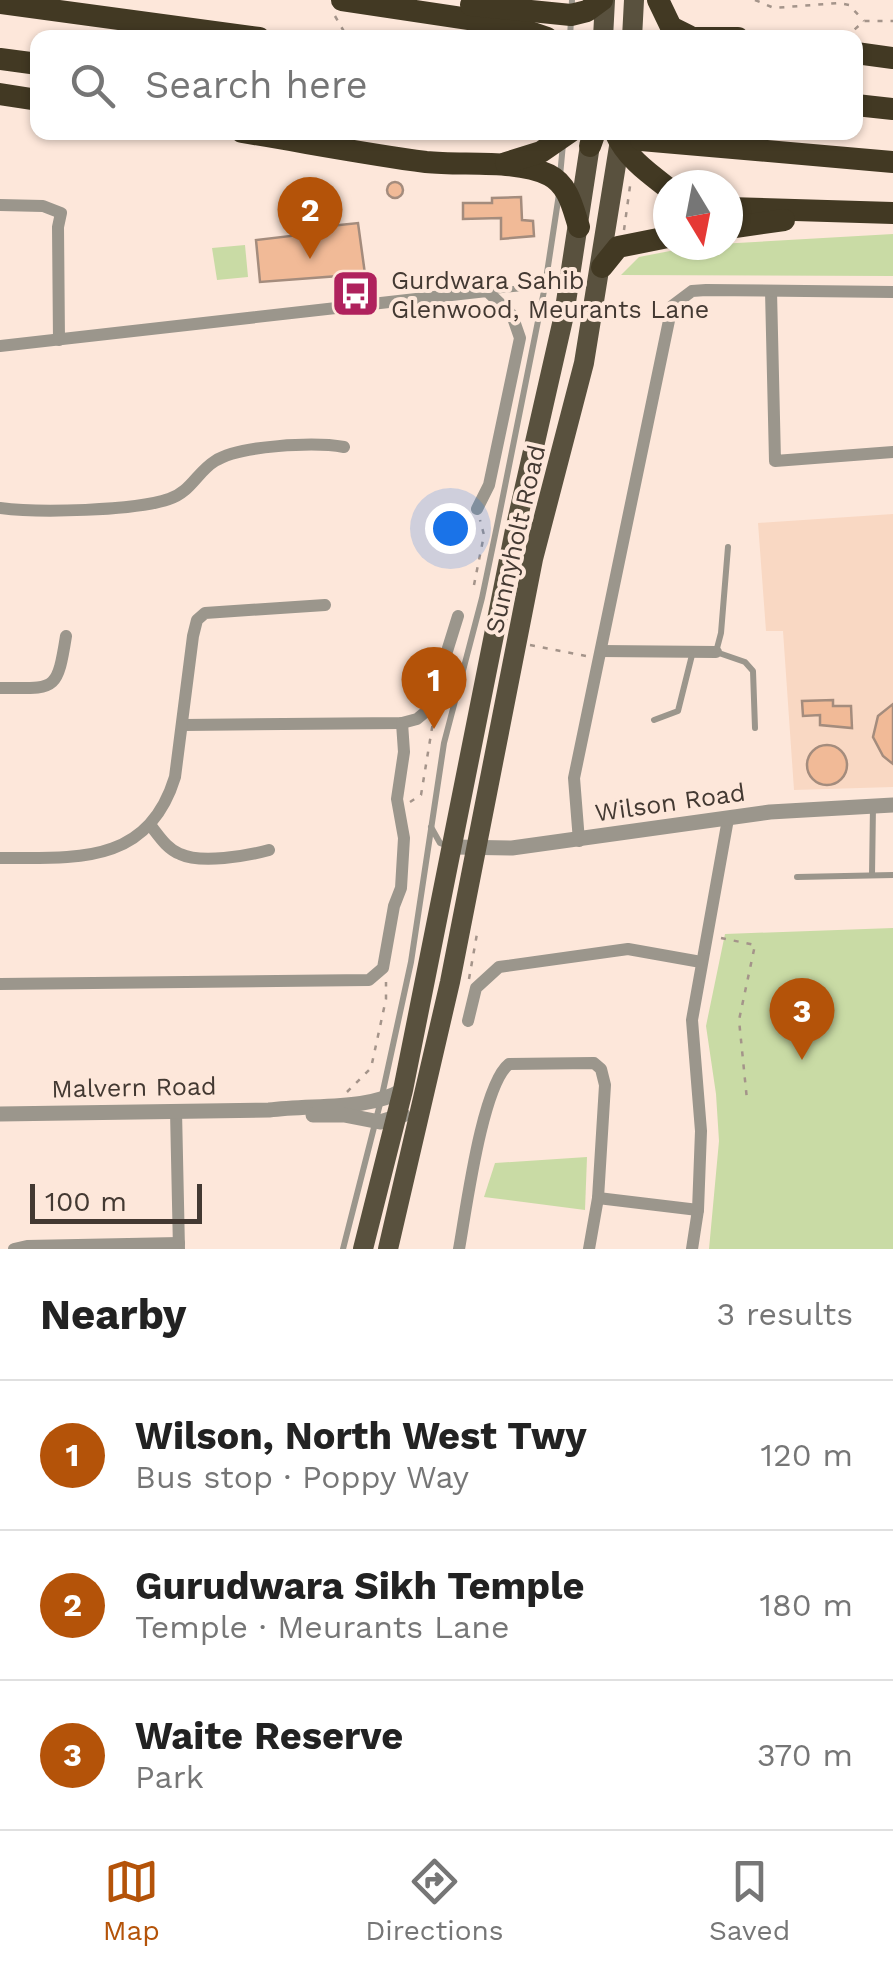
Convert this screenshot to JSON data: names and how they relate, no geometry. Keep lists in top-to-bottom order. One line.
{"streets":{"main road":["Sunnyholt Road"],"street":["Wilson Road","Malvern Road"]},"crossings":[["Sunnyholt Road","Wilson Road"],["Sunnyholt Road","Malvern Road"]],"places":{"bus stop":["Gurdwara Sahib Glenwood, Meurants Lane"]},"scale_bar":"100 m","north":"bottom","page":{"search":"Search here","pins":["2","1","3"],"scale":"100 m","heading":["Nearby","3 results"],"list":[{"mark":"1","name":"Wilson, North West Twy","note":"Bus stop · Poppy Way","value":"120 m"},{"mark":"2","name":"Gurudwara Sikh Temple","note":"Temple · Meurants Lane","value":"180 m"},{"mark":"3","name":"Waite Reserve","note":"Park","value":"370 m"}],"nav":["Map","Directions","Saved"]}}
